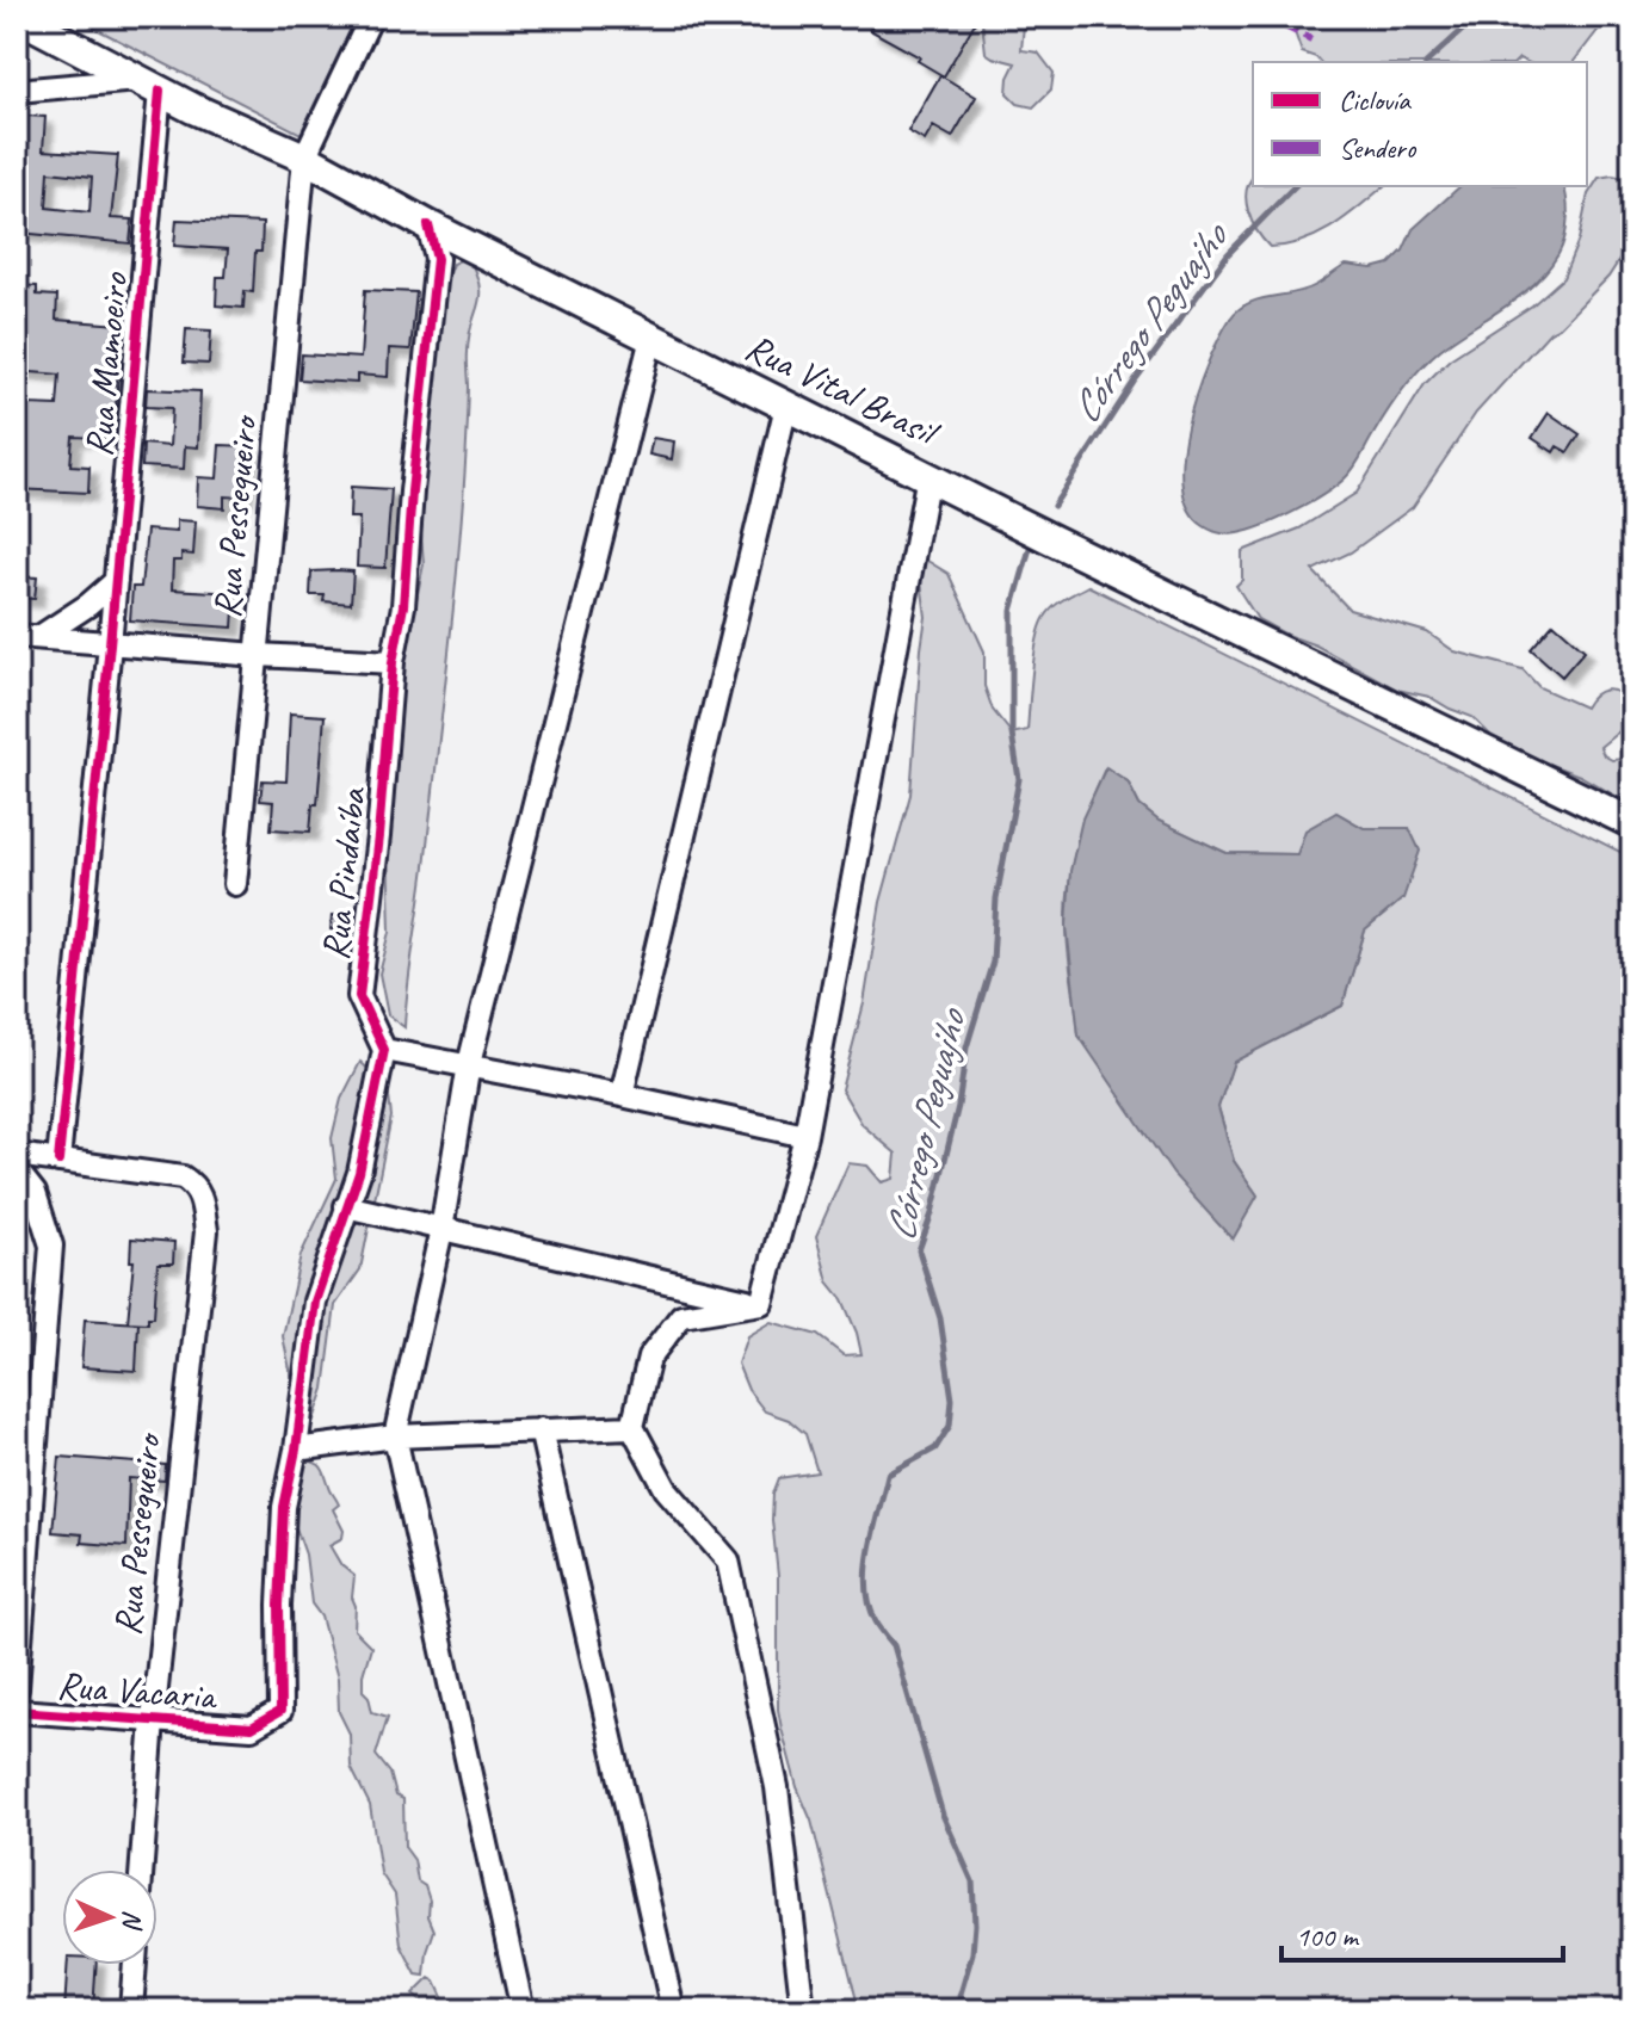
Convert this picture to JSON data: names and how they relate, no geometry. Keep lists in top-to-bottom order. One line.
{"streets":{"main road":["Rua Vital Brasil"],"street":["Rua Mamoeiro","Rua Pessegueiro","Rua Pindaíba","Rua Vacaria"]},"crossings":[["Rua Mamoeiro","Rua Vital Brasil"],["Rua Mamoeiro","Rua Pessegueiro"],["Rua Vital Brasil","Rua Pessegueiro"],["Rua Vital Brasil","Rua Pindaíba"],["Rua Pessegueiro","Rua Vacaria"]],"water":["Córrego Peguajho"],"legend":["Ciclovía","Sendero"],"scale_bar":"100 m","north":"right"}
